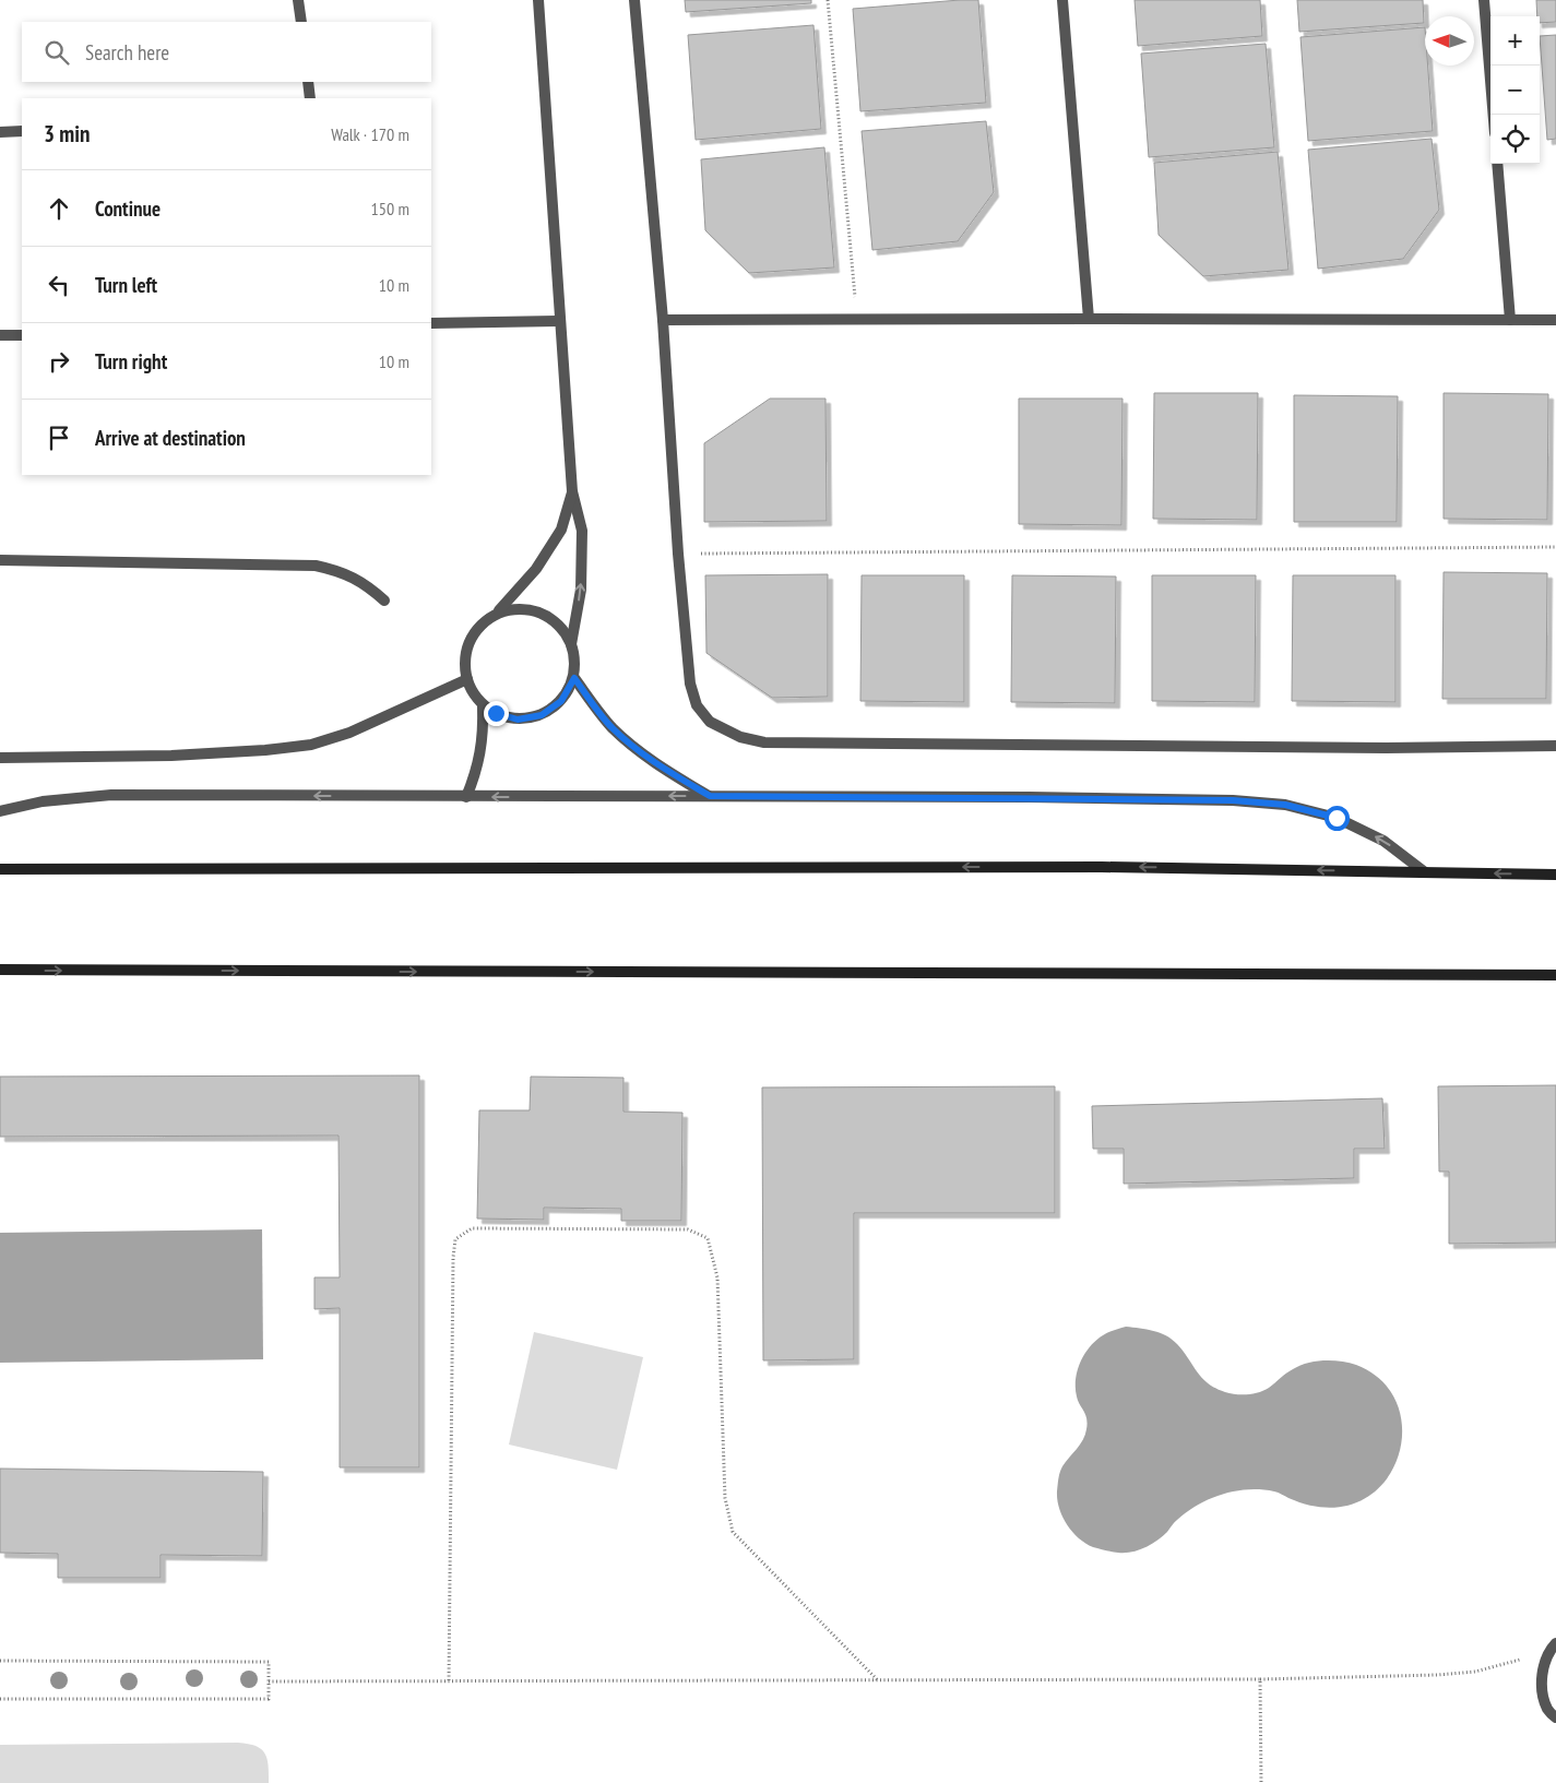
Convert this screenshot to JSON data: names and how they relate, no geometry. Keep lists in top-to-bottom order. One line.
{"north":"left","page":{"map_buttons":["+","−"],"search":"Search here","heading":["3 min","Walk · 170 m"],"list":[["Continue","150 m"],["Turn left","10 m"],["Turn right","10 m"],"Arrive at destination"]}}
